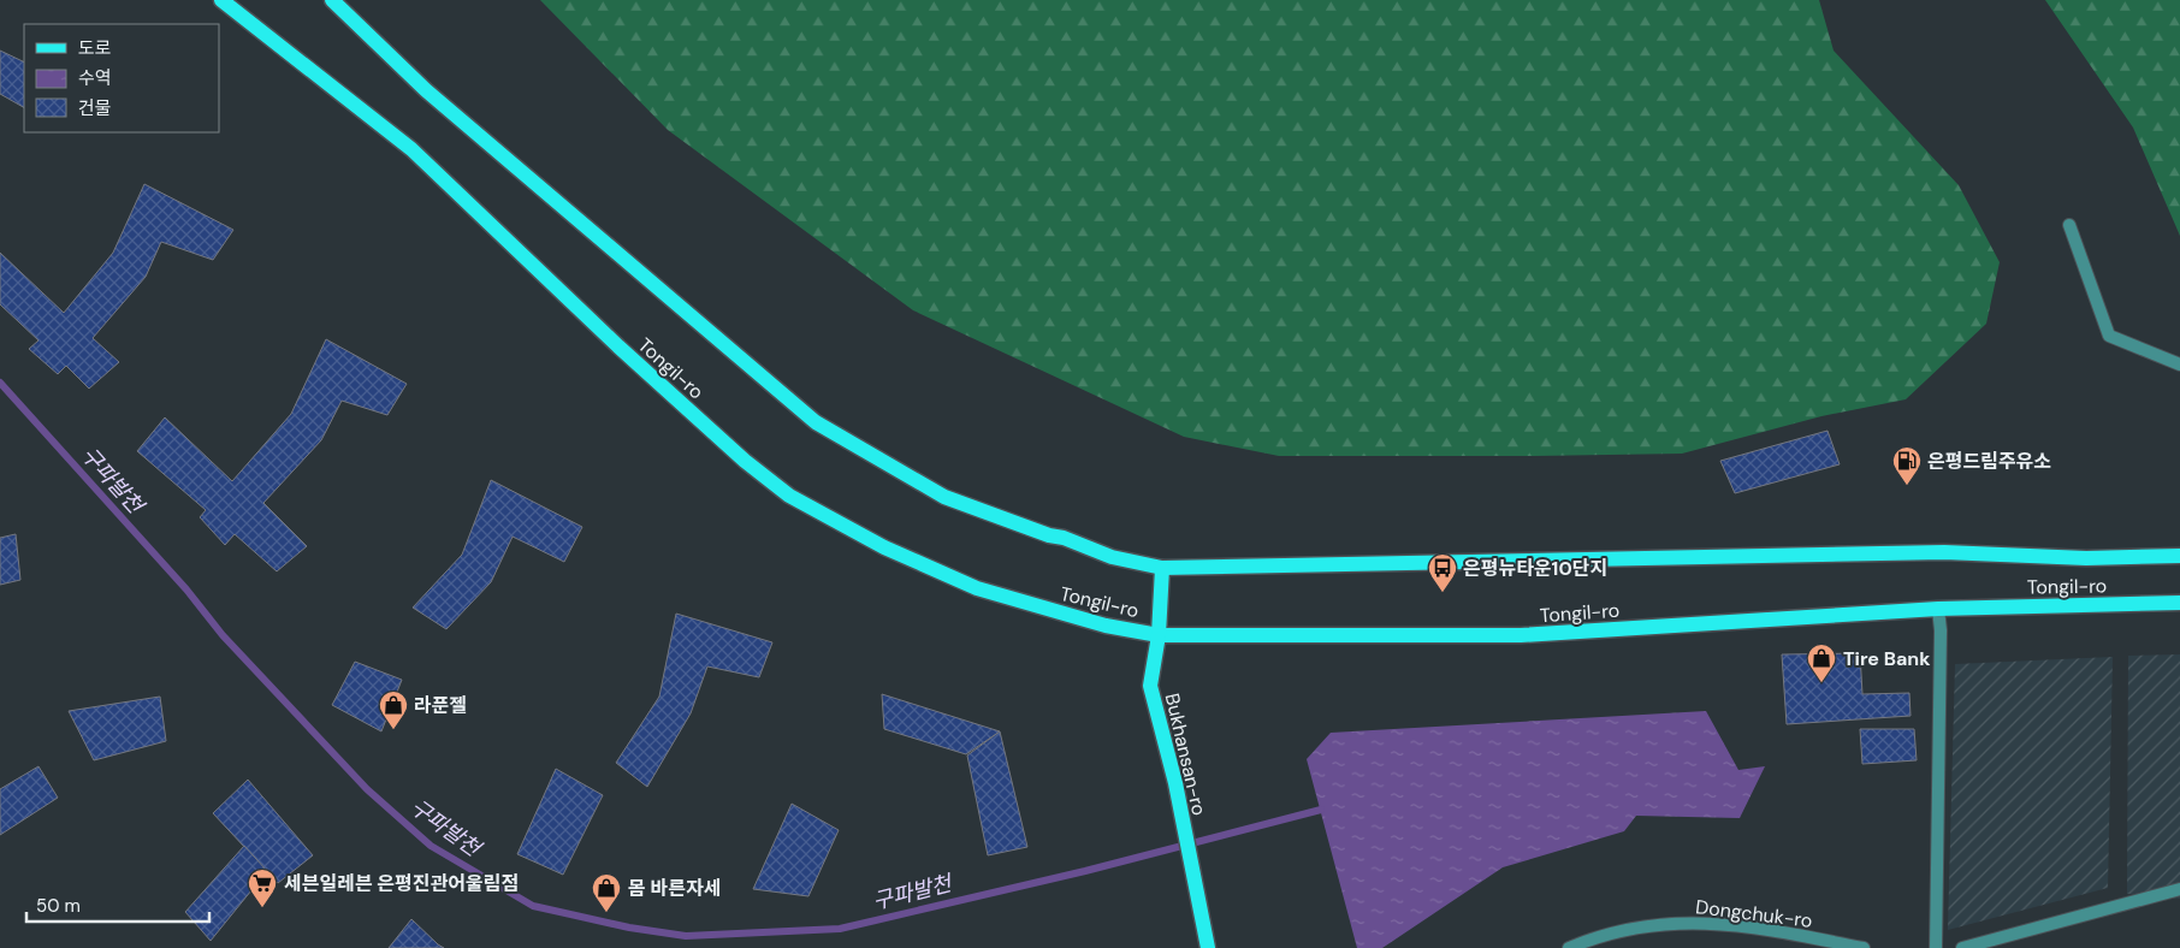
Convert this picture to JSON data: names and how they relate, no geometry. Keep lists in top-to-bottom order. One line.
{"streets":{"main road":["Tongil-ro","Bukhansan-ro"],"street":["Dongchuk-ro"]},"crossings":[["Tongil-ro","Bukhansan-ro"]],"water":["구파발천"],"places":{"fuel station":["은평드림주유소"],"bus stop":["은평뉴타운10단지"],"shop":["Tire Bank","라푼젤","몸 바른자세"],"supermarket":["세븐일레븐 은평진관어울림점"]},"legend":["도로","수역","건물"],"scale_bar":"50 m"}
